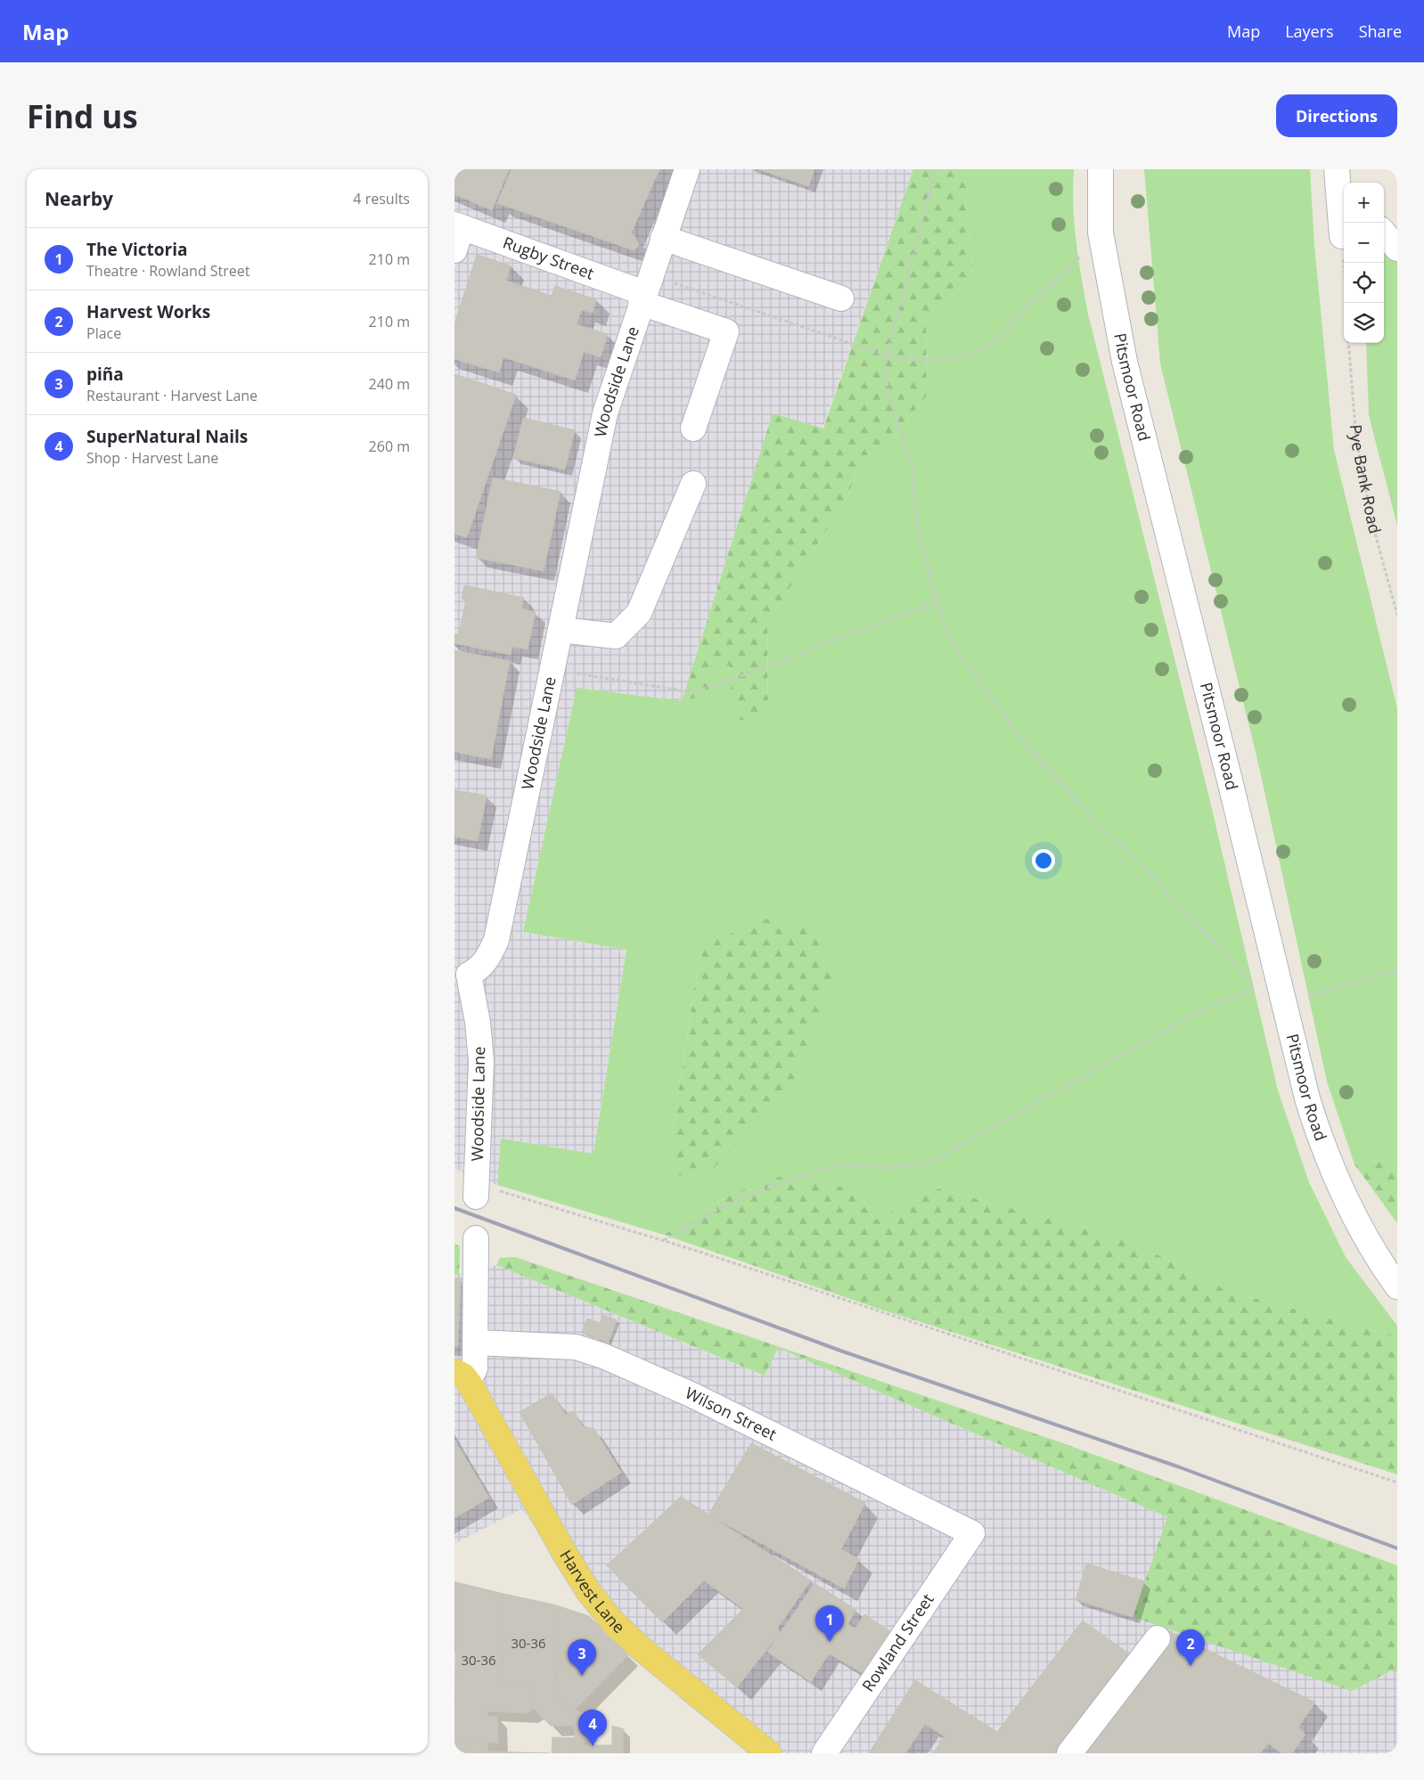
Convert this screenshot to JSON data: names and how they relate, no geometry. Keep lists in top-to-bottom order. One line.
{"streets":{"main road":["Harvest Lane"],"street":["Rugby Street","Woodside Lane","Pitsmoor Road","Wilson Street","Rowland Street"],"path":["Pye Bank Road"]},"crossings":[["Rugby Street","Woodside Lane"],["Wilson Street","Rowland Street"]],"house_numbers":["30-36","30-36"],"page":{"header":"Map","nav":["Map","Layers","Share"],"buttons":"Directions","title":"Find us","heading":["Nearby","4 results"],"map_buttons":["+","−"],"list":[{"mark":"1","name":"The Victoria","note":"Theatre · Rowland Street","value":"210 m"},{"mark":"2","name":"Harvest Works","note":"Place","value":"210 m"},{"mark":"3","name":"piña","note":"Restaurant · Harvest Lane","value":"240 m"},{"mark":"4","name":"SuperNatural Nails","note":"Shop · Harvest Lane","value":"260 m"}],"pins":["1","2","3","4"]}}
